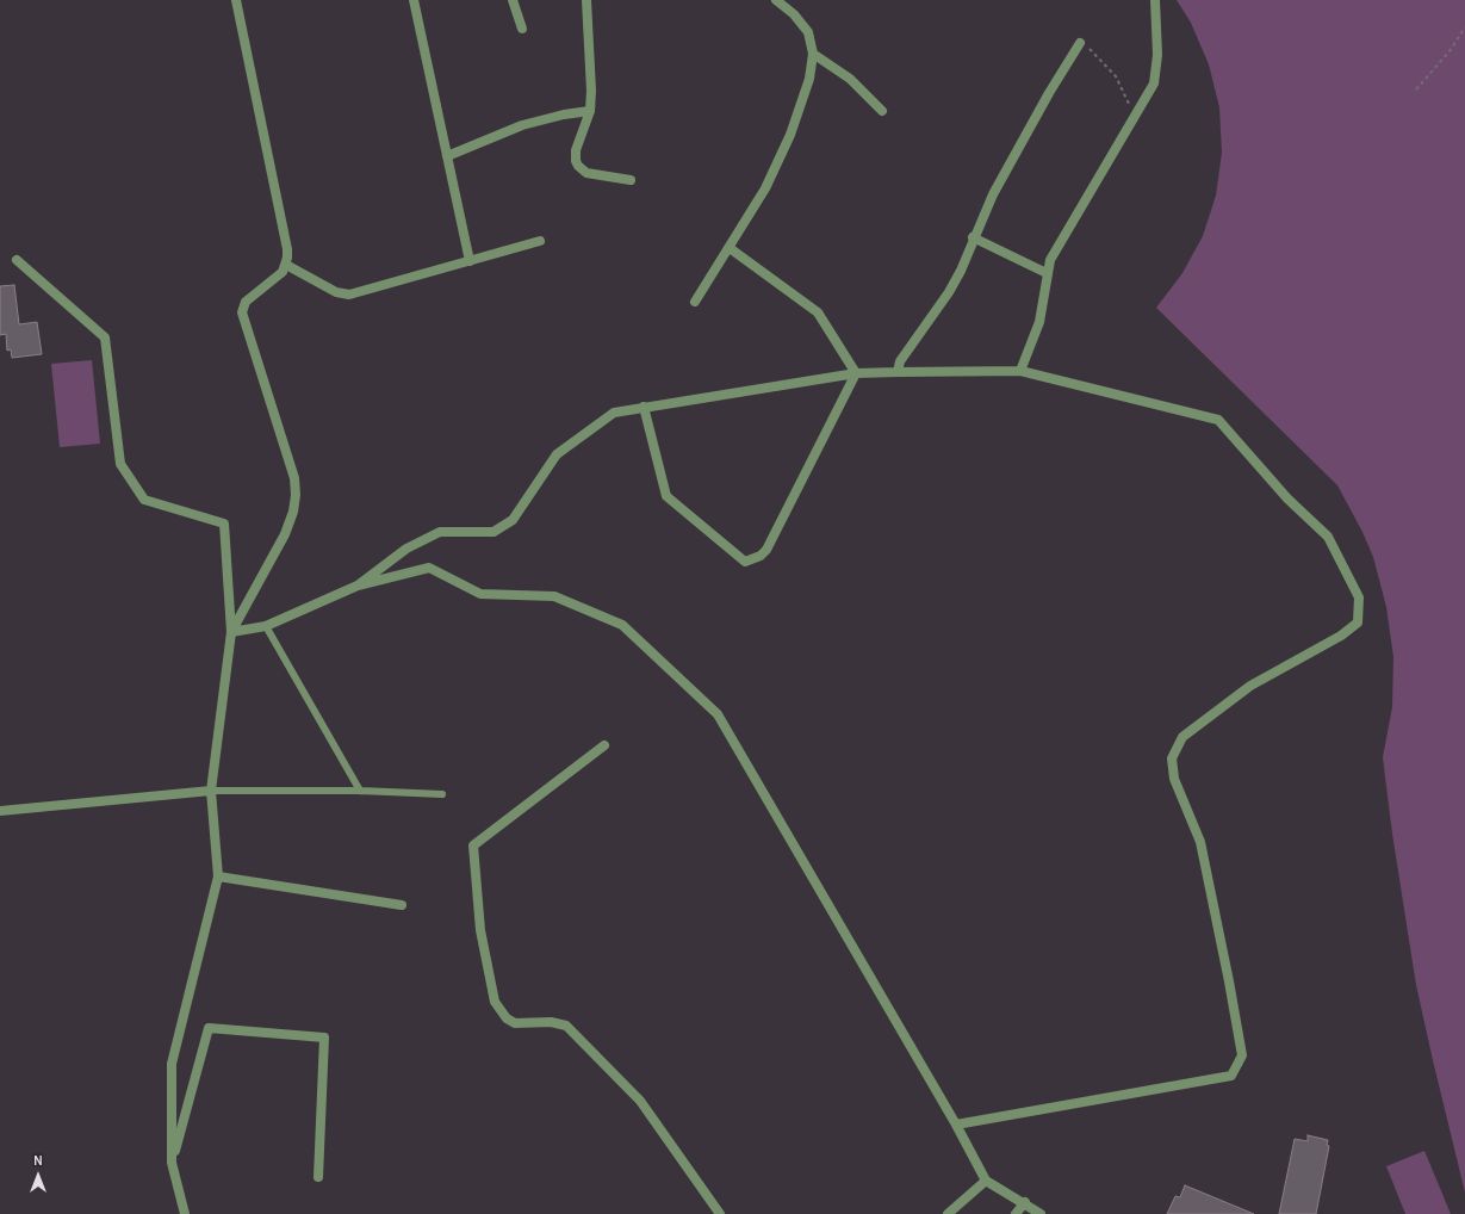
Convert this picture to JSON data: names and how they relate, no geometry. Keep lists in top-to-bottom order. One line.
{"north":"top"}
